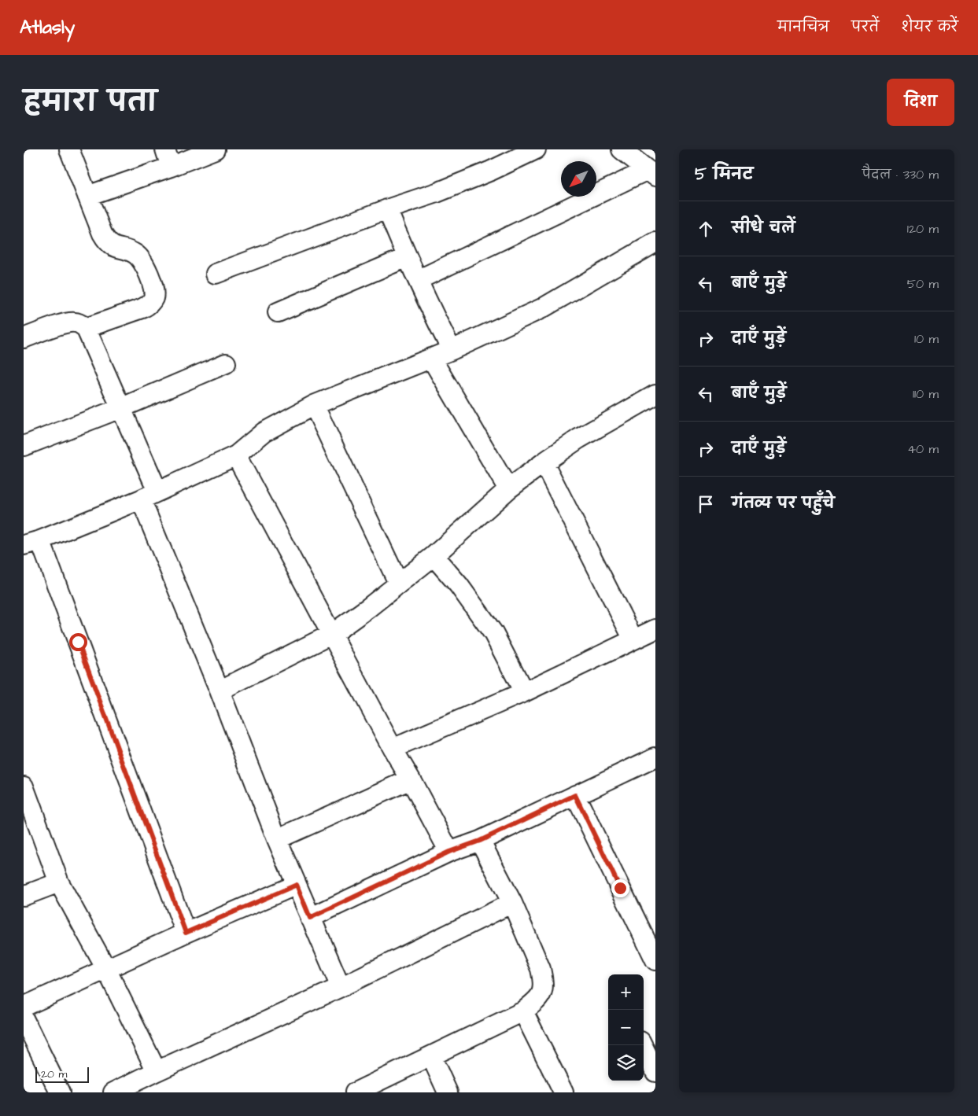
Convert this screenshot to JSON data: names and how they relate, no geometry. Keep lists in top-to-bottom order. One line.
{"scale_bar":"20 m","north":"bottom left","page":{"header":"Atlasly","nav":["मानचित्र","परतें","शेयर करें"],"title":"हमारा पता","buttons":"दिशा","heading":["5 मिनट","पैदल · 330 m"],"list":[["सीधे चलें","120 m"],["बाएँ मुड़ें","50 m"],["दाएँ मुड़ें","10 m"],["बाएँ मुड़ें","110 m"],["दाएँ मुड़ें","40 m"],"गंतव्य पर पहुँचे"],"map_buttons":["+","−"],"scale":"20 m"}}
